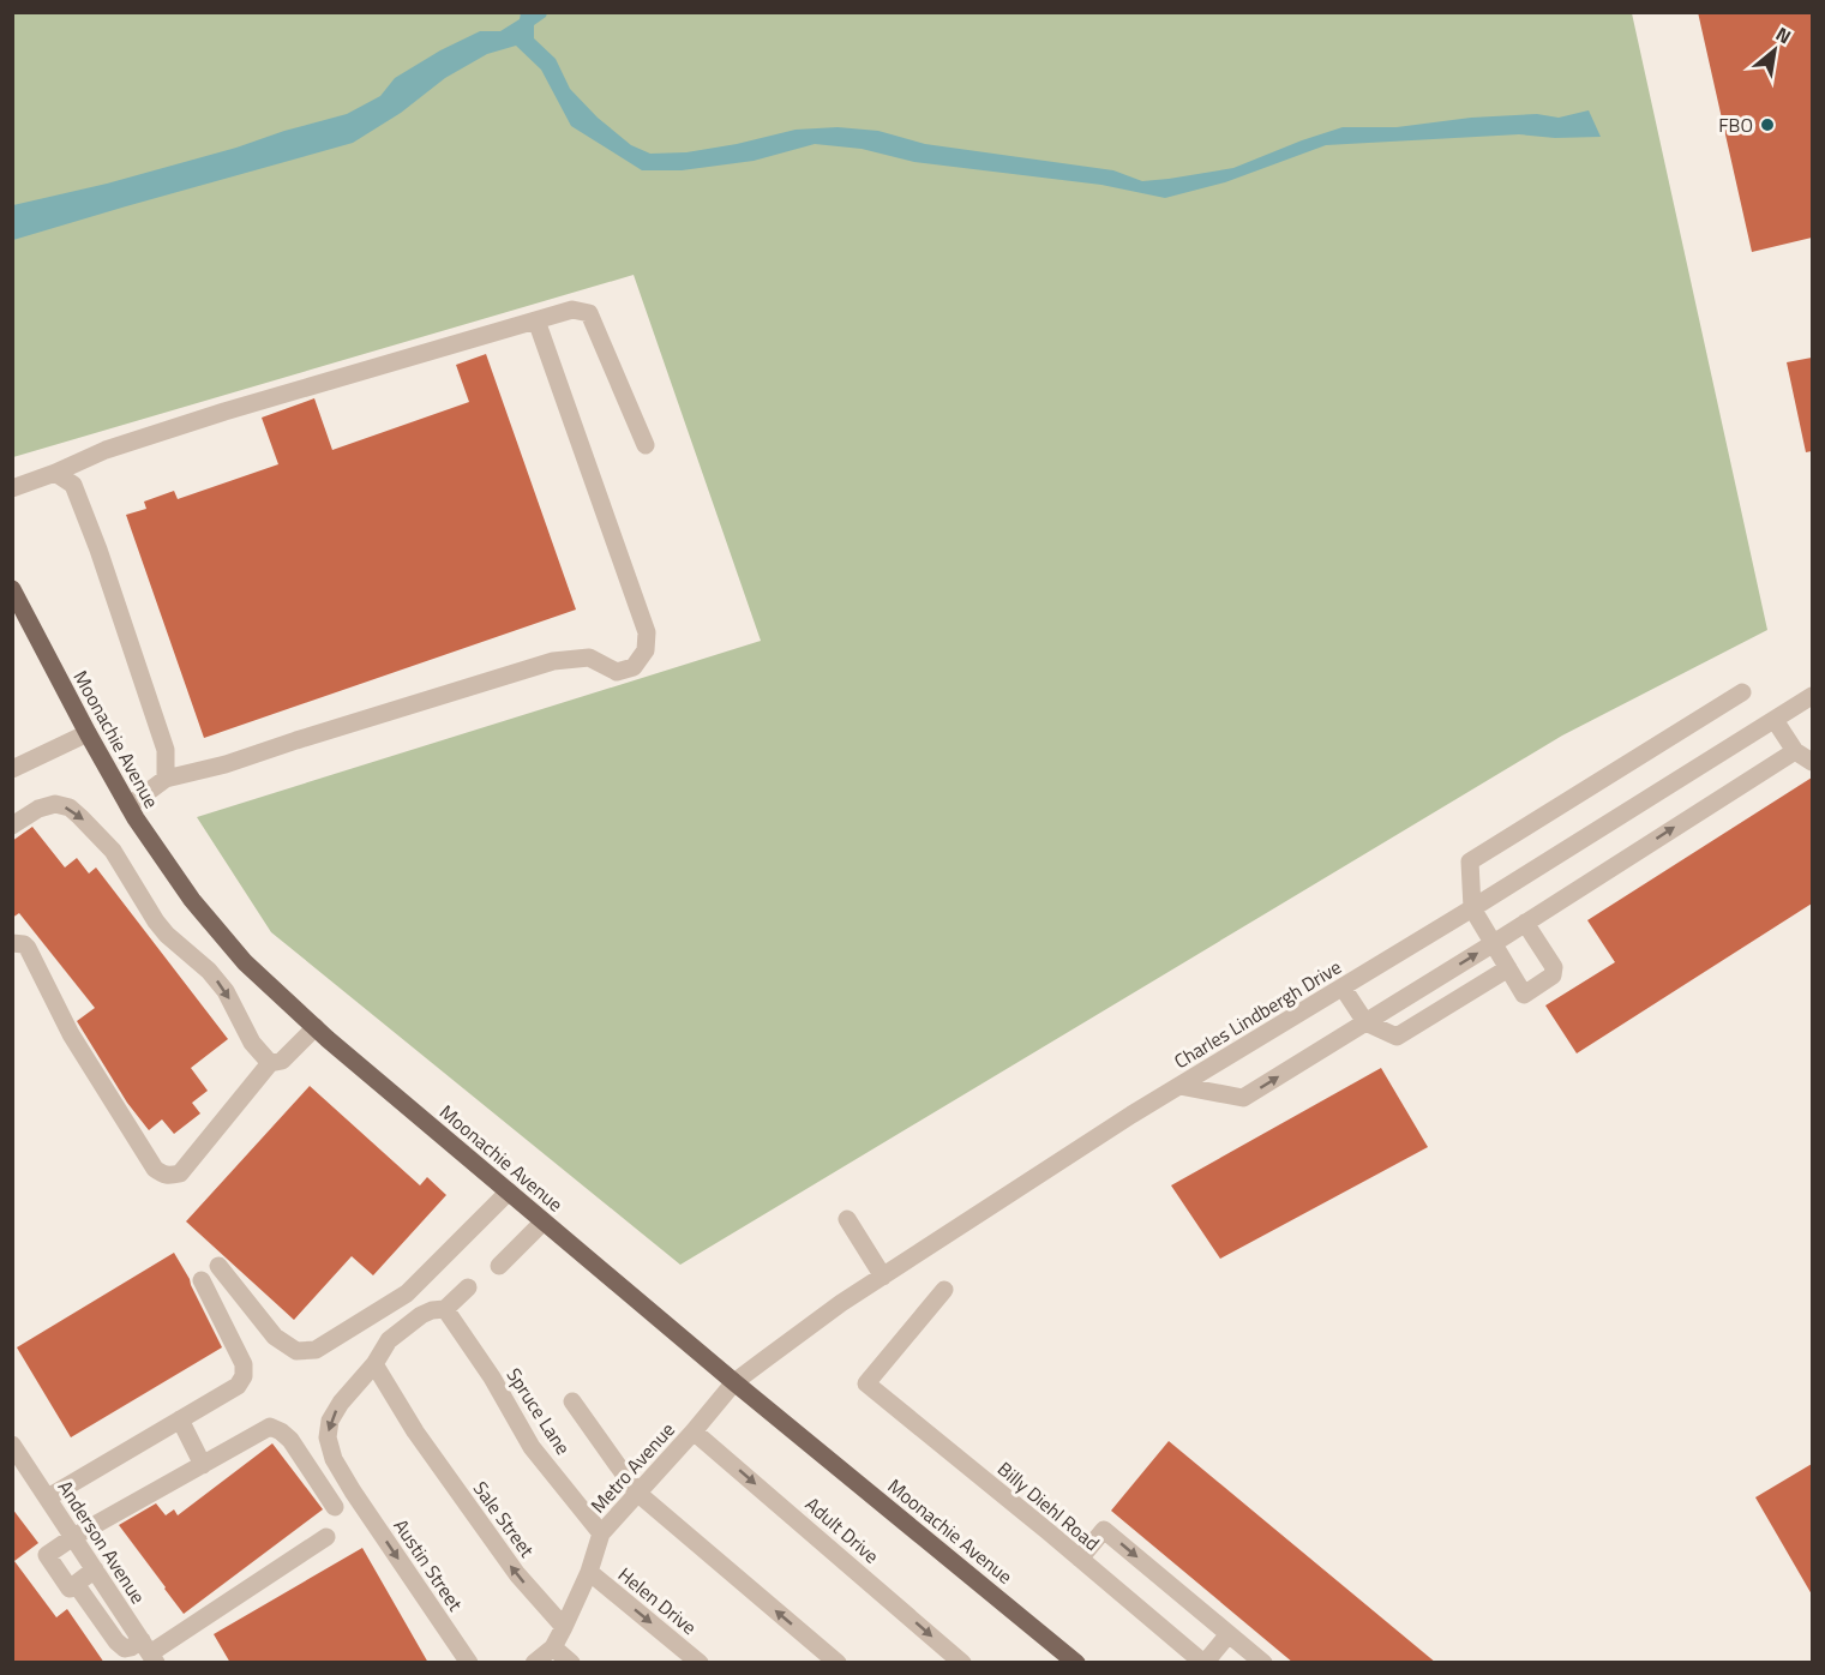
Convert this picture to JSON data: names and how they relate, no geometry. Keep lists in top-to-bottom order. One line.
{"streets":{"main road":["Moonachie Avenue"],"street":["Charles Lindbergh Drive","Spruce Lane","Metro Avenue","Billy Diehl Road","Sale Street","Adult Drive","Anderson Avenue","Austin Street","Helen Drive"]},"crossings":[["Moonachie Avenue","Charles Lindbergh Drive"],["Moonachie Avenue","Metro Avenue"],["Charles Lindbergh Drive","Metro Avenue"],["Spruce Lane","Metro Avenue"],["Spruce Lane","Austin Street"],["Metro Avenue","Sale Street"],["Metro Avenue","Adult Drive"],["Metro Avenue","Helen Drive"],["Sale Street","Austin Street"]],"one_way":["Austin Street"],"places":["FBO"],"north":"top right"}
